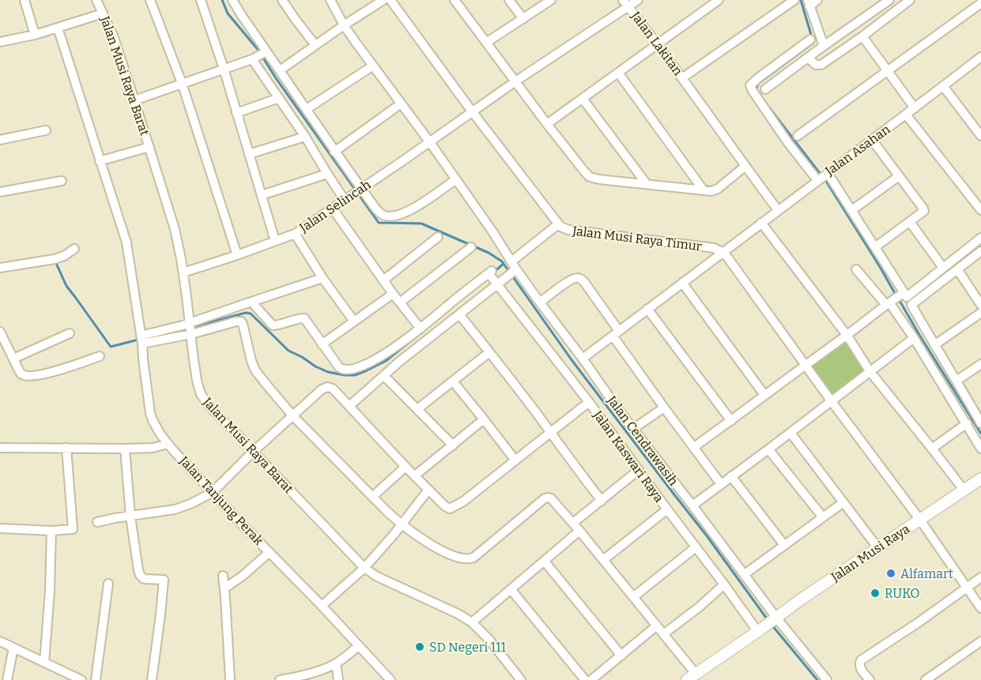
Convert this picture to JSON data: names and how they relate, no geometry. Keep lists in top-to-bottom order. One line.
{"streets":{"street":["Jalan Lakitan","Jalan Musi Raya Barat","Jalan Asahan","Jalan Selincah","Jalan Musi Raya Timur","Jalan Cendrawasih","Jalan Kaswari Raya","Jalan Tanjung Perak","Jalan Musi Raya"]},"crossings":[["Jalan Lakitan","Jalan Asahan"],["Jalan Lakitan","Jalan Selincah"],["Jalan Lakitan","Jalan Musi Raya Timur"],["Jalan Musi Raya Barat","Jalan Selincah"],["Jalan Asahan","Jalan Musi Raya Timur"],["Jalan Asahan","Jalan Cendrawasih"],["Jalan Selincah","Jalan Musi Raya Timur"],["Jalan Selincah","Jalan Cendrawasih"],["Jalan Cendrawasih","Jalan Musi Raya"],["Jalan Kaswari Raya","Jalan Musi Raya"]],"places":["Alfamart","RUKO","SD Negeri 111"]}
